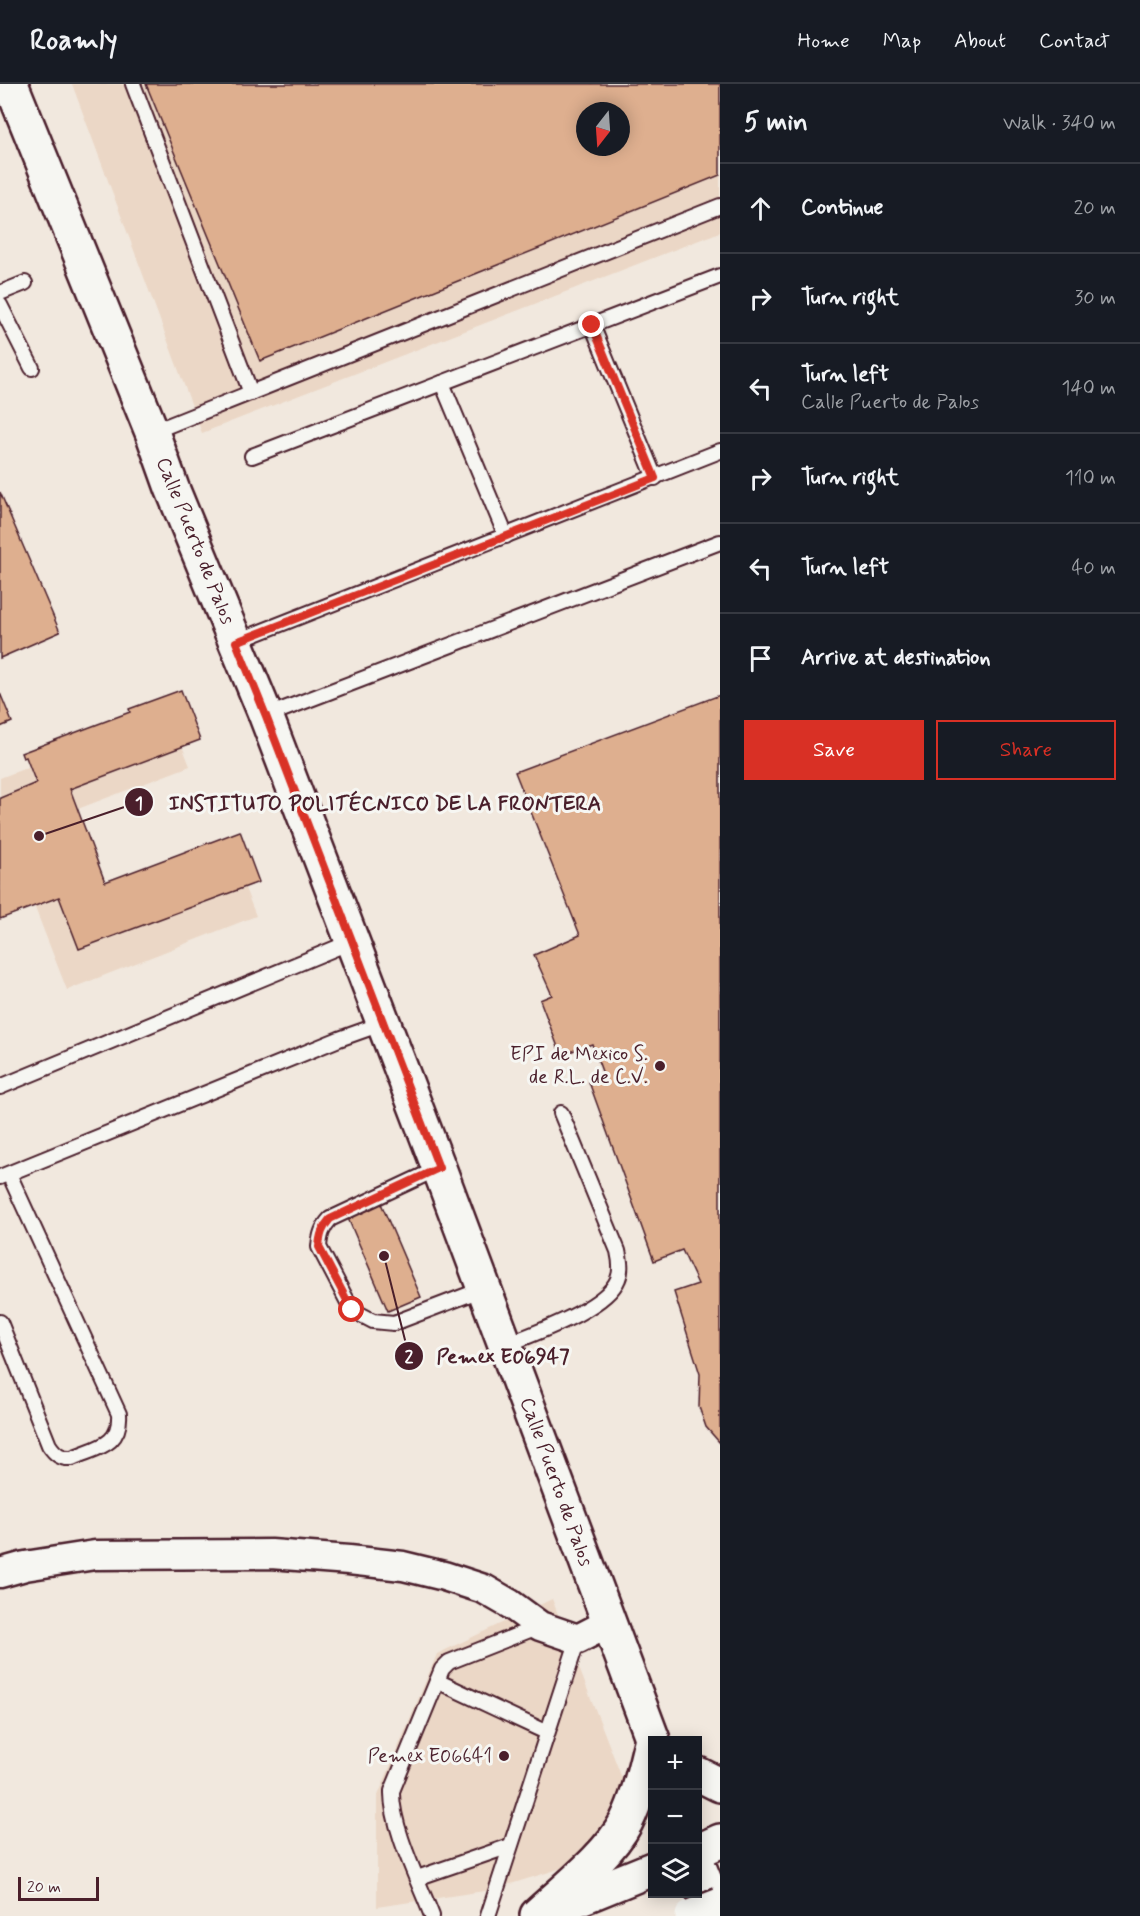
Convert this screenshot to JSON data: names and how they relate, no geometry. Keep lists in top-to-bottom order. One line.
{"streets":{"main road":["Calle Puerto de Palos"]},"places":["INSTITUTO POLITÉCNICO DE LA FRONTERA","EPI de Mexico S. de R.L. de C.V.","Pemex E06947","Pemex E06641"],"scale_bar":"20 m","north":"bottom","page":{"header":"Roamly","nav":["Home","Map","About","Contact"],"heading":["5 min","Walk · 340 m"],"list":[["Continue","20 m"],["Turn right","30 m"],["Turn left","Calle Puerto de Palos","140 m"],["Turn right","110 m"],["Turn left","40 m"],"Arrive at destination"],"buttons":["Save","Share"],"map_buttons":["+","−"],"scale":"20 m"}}
